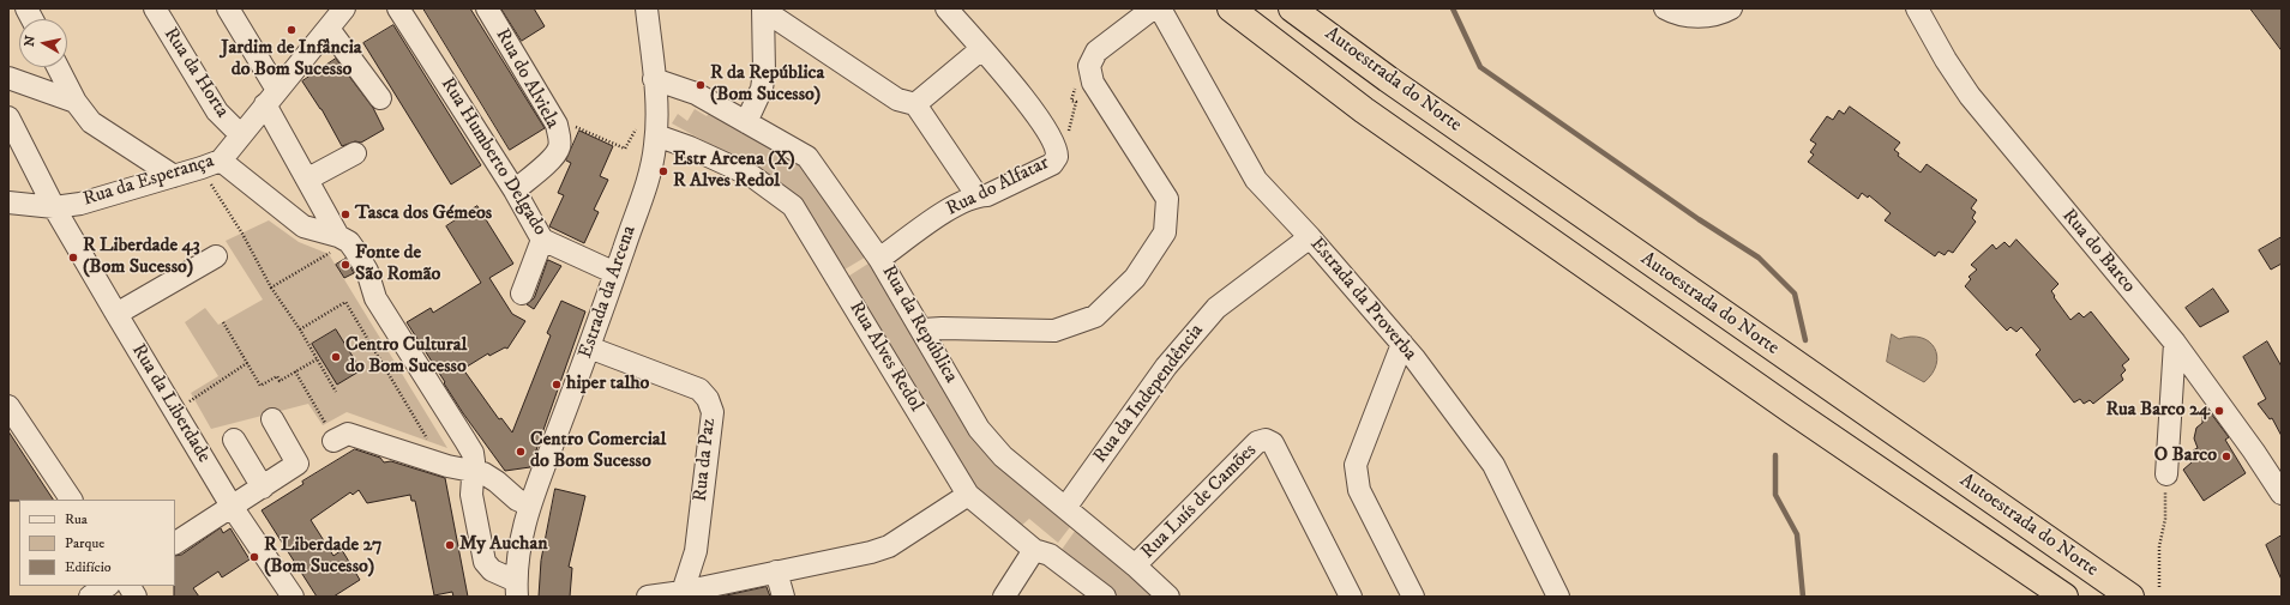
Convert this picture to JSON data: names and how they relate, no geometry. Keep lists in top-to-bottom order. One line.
{"streets":{"highway":["Autoestrada do Norte"],"street":["Rua da Horta","Rua do Alviela","Rua Humberto Delgado","Rua da Esperança","Rua do Alfatar","Rua do Barco","Estrada da Arcena","Estrada da Proverba","Rua da República","Rua Alves Redol","Rua da Independência","Rua da Liberdade","Rua da Paz","Rua Luís de Camões"]},"crossings":[["Rua da Horta","Rua da Esperança"],["Rua do Alviela","Rua Humberto Delgado"],["Rua Humberto Delgado","Estrada da Arcena"],["Rua da Esperança","Rua da Liberdade"],["Rua do Alfatar","Rua da República"],["Estrada da Arcena","Rua da República"],["Estrada da Arcena","Rua Alves Redol"],["Estrada da Arcena","Rua da Paz"],["Estrada da Proverba","Rua da Independência"],["Rua da República","Rua da Independência"],["Rua da República","Rua Luís de Camões"]],"places":["Jardim de Infância do Bom Sucesso","R da República (Bom Sucesso)","Estr Arcena (X) R Alves Redol","Tasca dos Gémeos","R Liberdade 43 (Bom Sucesso)","Fonte de São Romão","Centro Cultural do Bom Sucesso","hiper talho","Rua Barco 24","Centro Comercial do Bom Sucesso","O Barco","My Auchan","R Liberdade 27 (Bom Sucesso)"],"legend":["Rua","Parque","Edifício"],"north":"left"}
